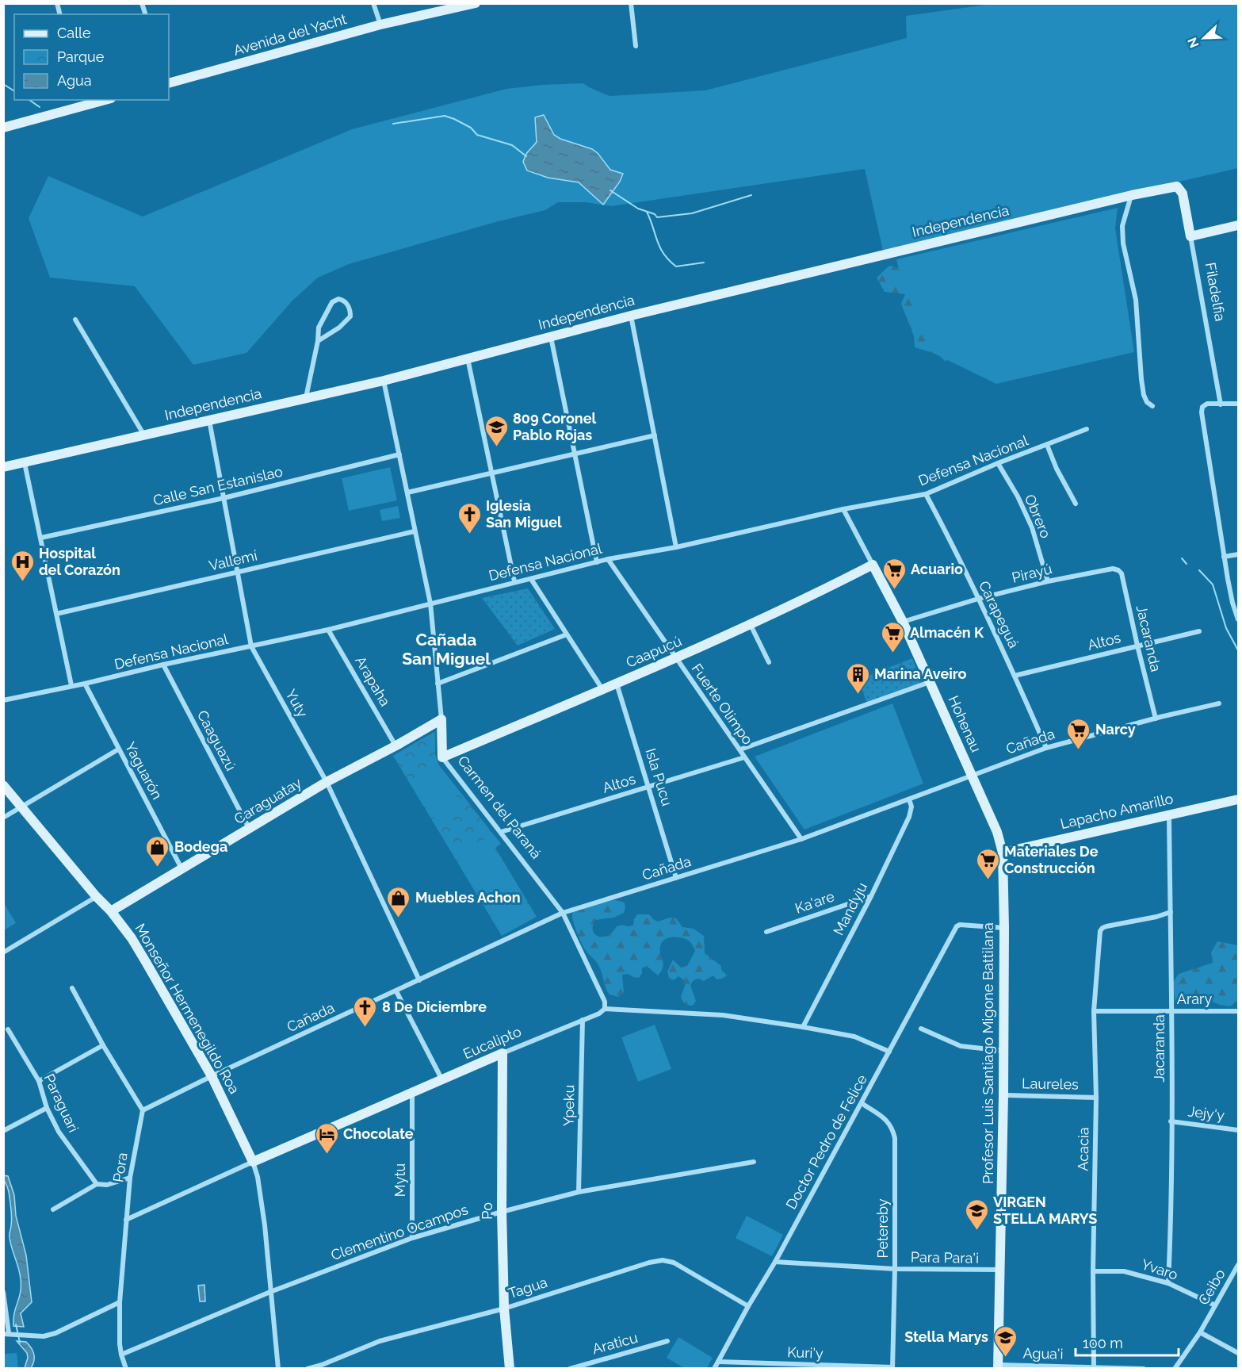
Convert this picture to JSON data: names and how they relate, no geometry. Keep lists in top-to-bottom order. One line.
{"streets":{"street":["Avenida del Yacht","Independencia","Filadelfia","Defensa Nacional","Calle San Estanislao","Obrero","Vallemí","Pirayú","Carapeguá","Jacaranda","Altos","Caapucú","Arapaha","Yuty","Fuerte Olimpo","Hohenau","Caaguazú","Cañada","Yaguarón","Isla Pucu","Caraguatay","Carmen del Paraná","Lapacho Amarillo","Ka'are","Mandyju","Arary","Monseñor Hermenegildo Roa","Eucalipto","Profesor Luis Santiago Migone Battilana","Laureles","Paraguari","Ypeku","Jejy'y","Doctor Pedro de Felice","Acacia","Pora","Mytu","Po","Petereby","Clementino Ocampos","Para Para'i","Yvaro","Ceibo","Tagua","Araticu","Kuri'y","Agua'i"]},"crossings":[["Independencia","Filadelfia"],["Independencia","Yuty"],["Independencia","Carmen del Paraná"],["Defensa Nacional","Obrero"],["Defensa Nacional","Carapeguá"],["Defensa Nacional","Arapaha"],["Defensa Nacional","Yuty"],["Defensa Nacional","Fuerte Olimpo"],["Defensa Nacional","Hohenau"],["Defensa Nacional","Caaguazú"],["Defensa Nacional","Yaguarón"],["Defensa Nacional","Carmen del Paraná"],["Calle San Estanislao","Yuty"],["Calle San Estanislao","Carmen del Paraná"],["Obrero","Pirayú"],["Vallemí","Yuty"],["Vallemí","Carmen del Paraná"],["Pirayú","Carapeguá"],["Pirayú","Jacaranda"],["Pirayú","Hohenau"],["Carapeguá","Altos"],["Carapeguá","Cañada"],["Jacaranda","Altos"],["Jacaranda","Cañada"],["Jacaranda","Lapacho Amarillo"],["Jacaranda","Arary"],["Jacaranda","Jejy'y"],["Jacaranda","Acacia"],["Jacaranda","Yvaro"],["Altos","Fuerte Olimpo"],["Altos","Isla Pucu"],["Altos","Carmen del Paraná"],["Caapucú","Fuerte Olimpo"],["Caapucú","Hohenau"],["Caapucú","Isla Pucu"],["Caapucú","Carmen del Paraná"],["Arapaha","Caraguatay"],["Yuty","Cañada"],["Yuty","Caraguatay"],["Fuerte Olimpo","Cañada"],["Hohenau","Cañada"],["Hohenau","Lapacho Amarillo"],["Hohenau","Profesor Luis Santiago Migone Battilana"],["Caaguazú","Caraguatay"],["Cañada","Isla Pucu"],["Cañada","Carmen del Paraná"],["Cañada","Mandyju"],["Cañada","Monseñor Hermenegildo Roa"],["Cañada","Pora"],["Yaguarón","Caraguatay"],["Caraguatay","Carmen del Paraná"],["Caraguatay","Monseñor Hermenegildo Roa"],["Carmen del Paraná","Eucalipto"],["Lapacho Amarillo","Profesor Luis Santiago Migone Battilana"],["Ka'are","Mandyju"],["Mandyju","Eucalipto"],["Arary","Acacia"],["Monseñor Hermenegildo Roa","Eucalipto"],["Monseñor Hermenegildo Roa","Clementino Ocampos"],["Eucalipto","Ypeku"],["Eucalipto","Doctor Pedro de Felice"],["Eucalipto","Pora"],["Eucalipto","Mytu"],["Eucalipto","Po"],["Profesor Luis Santiago Migone Battilana","Laureles"],["Profesor Luis Santiago Migone Battilana","Doctor Pedro de Felice"],["Profesor Luis Santiago Migone Battilana","Para Para'i"],["Profesor Luis Santiago Migone Battilana","Agua'i"],["Laureles","Acacia"],["Ypeku","Clementino Ocampos"],["Doctor Pedro de Felice","Petereby"],["Doctor Pedro de Felice","Para Para'i"],["Doctor Pedro de Felice","Tagua"],["Doctor Pedro de Felice","Kuri'y"],["Acacia","Yvaro"],["Acacia","Agua'i"],["Pora","Clementino Ocampos"],["Mytu","Clementino Ocampos"],["Po","Clementino Ocampos"],["Po","Tagua"],["Petereby","Para Para'i"],["Petereby","Kuri'y"],["Yvaro","Ceibo"]],"districts":["Cañada San Miguel"],"places":{"school or university":["809 Coronel Pablo Rojas","VIRGEN STELLA MARYS","Stella Marys"],"church":["Iglesia San Miguel","8 De Diciembre"],"hospital":["Hospital del Corazón"],"supermarket":["Acuario","Almacén K","Narcy","Materiales De Construcción"],"building":["Marina Aveiro"],"shop":["Bodega","Muebles Achon"],"hotel":["Chocolate"]},"legend":["Calle","Parque","Agua"],"scale_bar":"100 m","north":"bottom left"}
